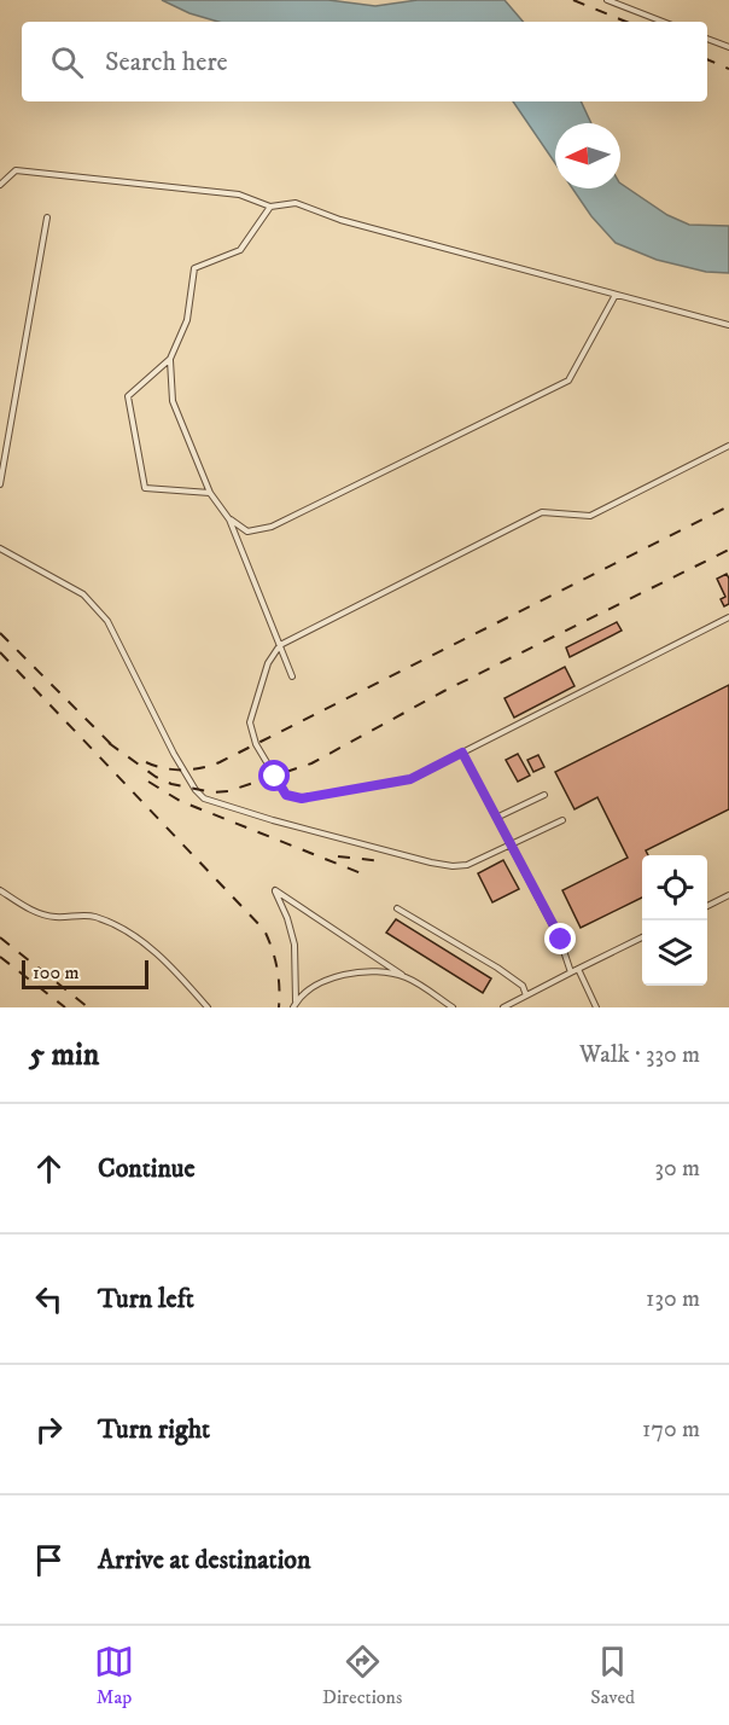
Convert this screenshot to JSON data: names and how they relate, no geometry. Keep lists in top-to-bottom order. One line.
{"scale_bar":"100 m","north":"left","page":{"search":"Search here","scale":"100 m","heading":["5 min","Walk · 330 m"],"list":[["Continue","30 m"],["Turn left","130 m"],["Turn right","170 m"],"Arrive at destination"],"nav":["Map","Directions","Saved"]}}
